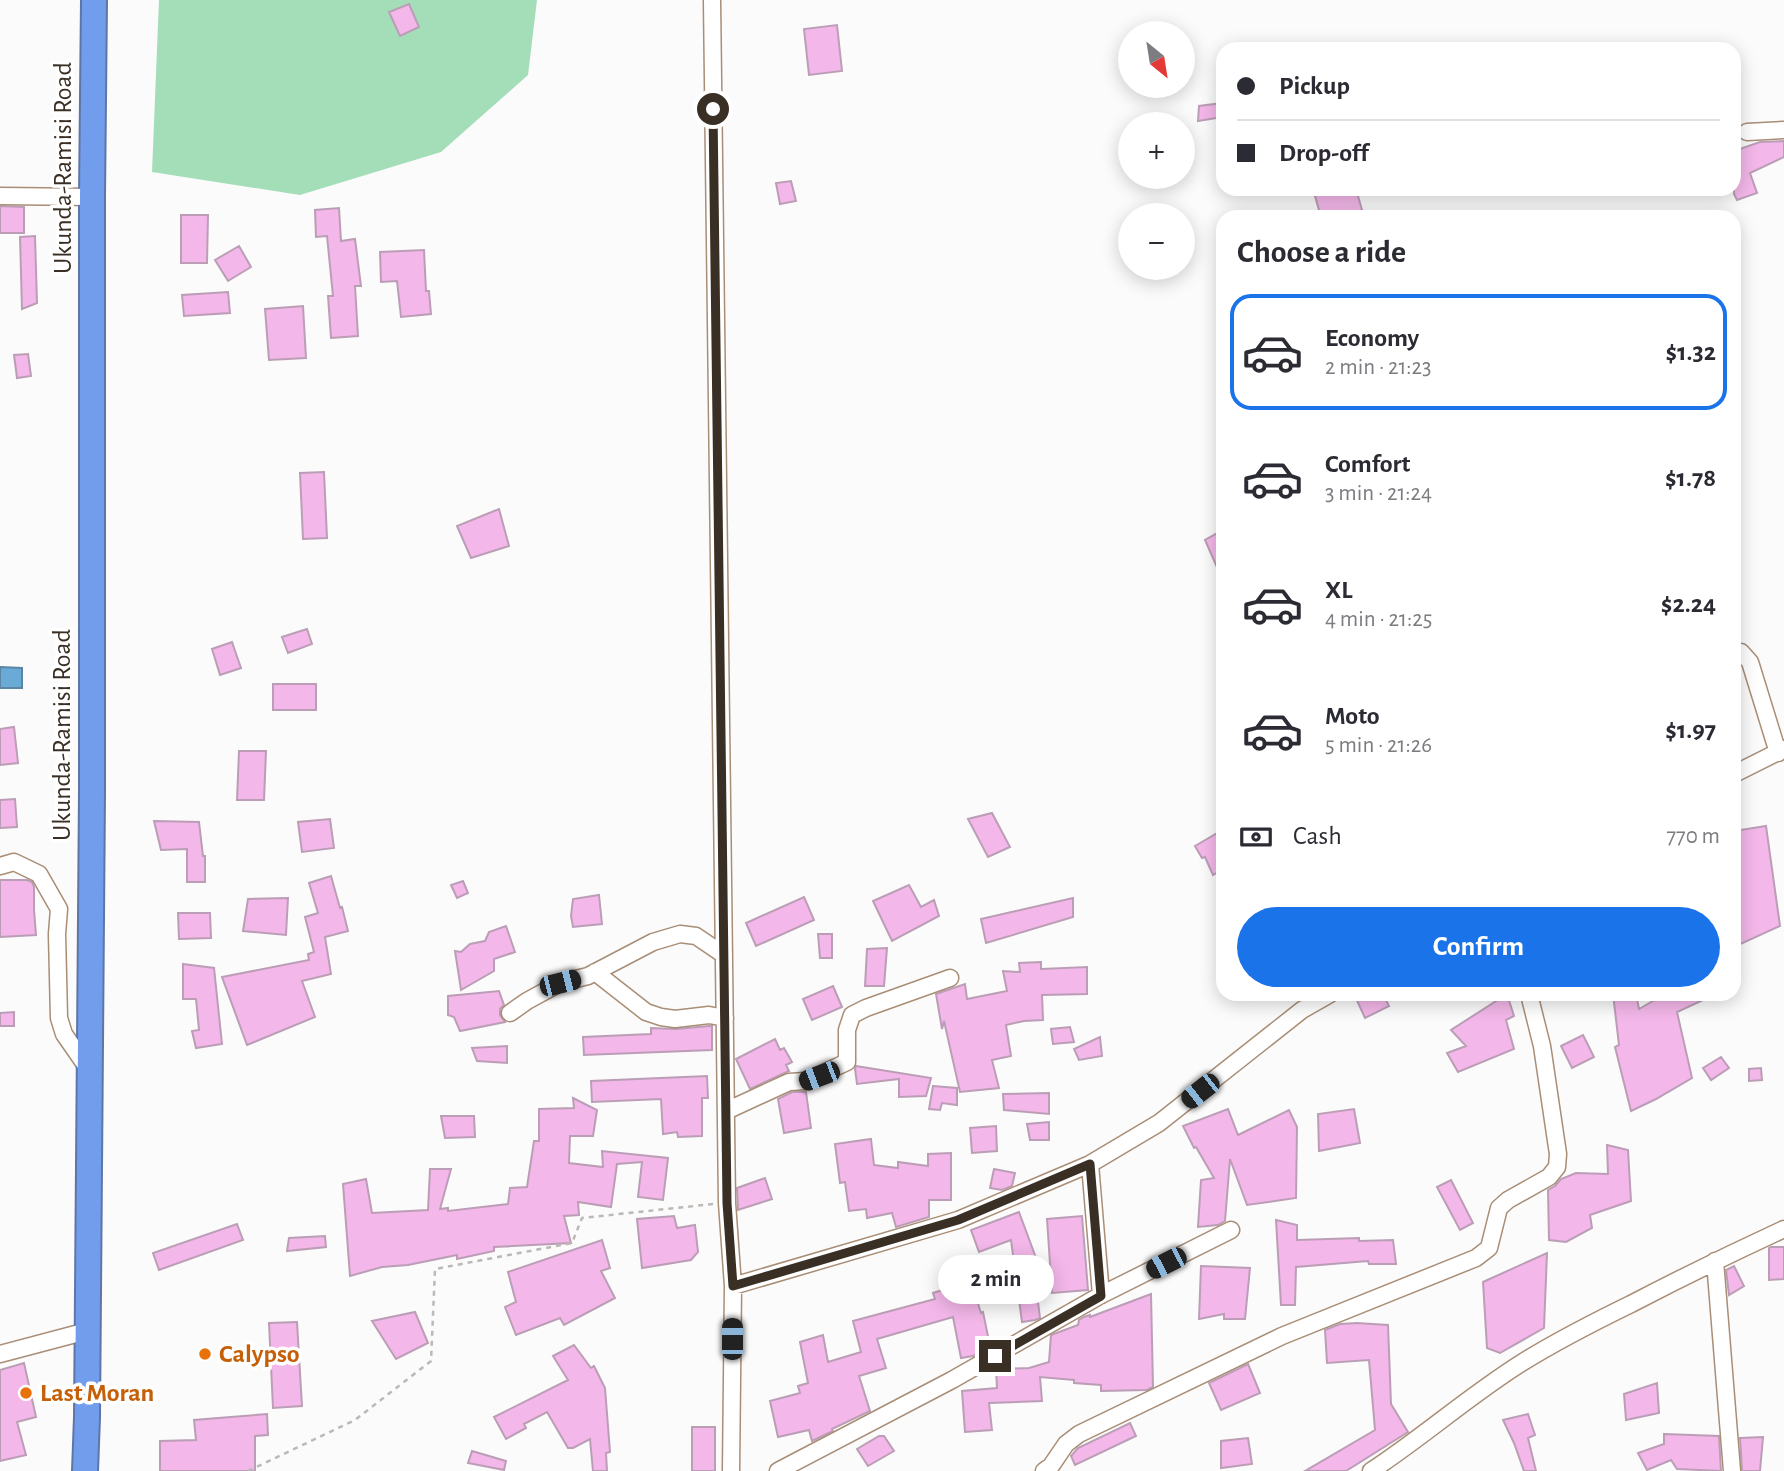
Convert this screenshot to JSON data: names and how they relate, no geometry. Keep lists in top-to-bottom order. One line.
{"streets":{"highway":["Ukunda-Ramisi Road"]},"places":["Calypso","Last Moran"],"north":"bottom right","page":{"map_buttons":["+","−"],"banner":["Pickup","Drop-off"],"heading":"Choose a ride","list":[{"name":"Economy","note":"2 min · 21:23","value":"$1.32"},{"name":"Comfort","note":"3 min · 21:24","value":"$1.78"},{"name":"XL","note":"4 min · 21:25","value":"$2.24"},{"name":"Moto","note":"5 min · 21:26","value":"$1.97"}],"pay":["Cash","770 m"],"buttons":"Confirm","bubble":"2 min"}}
